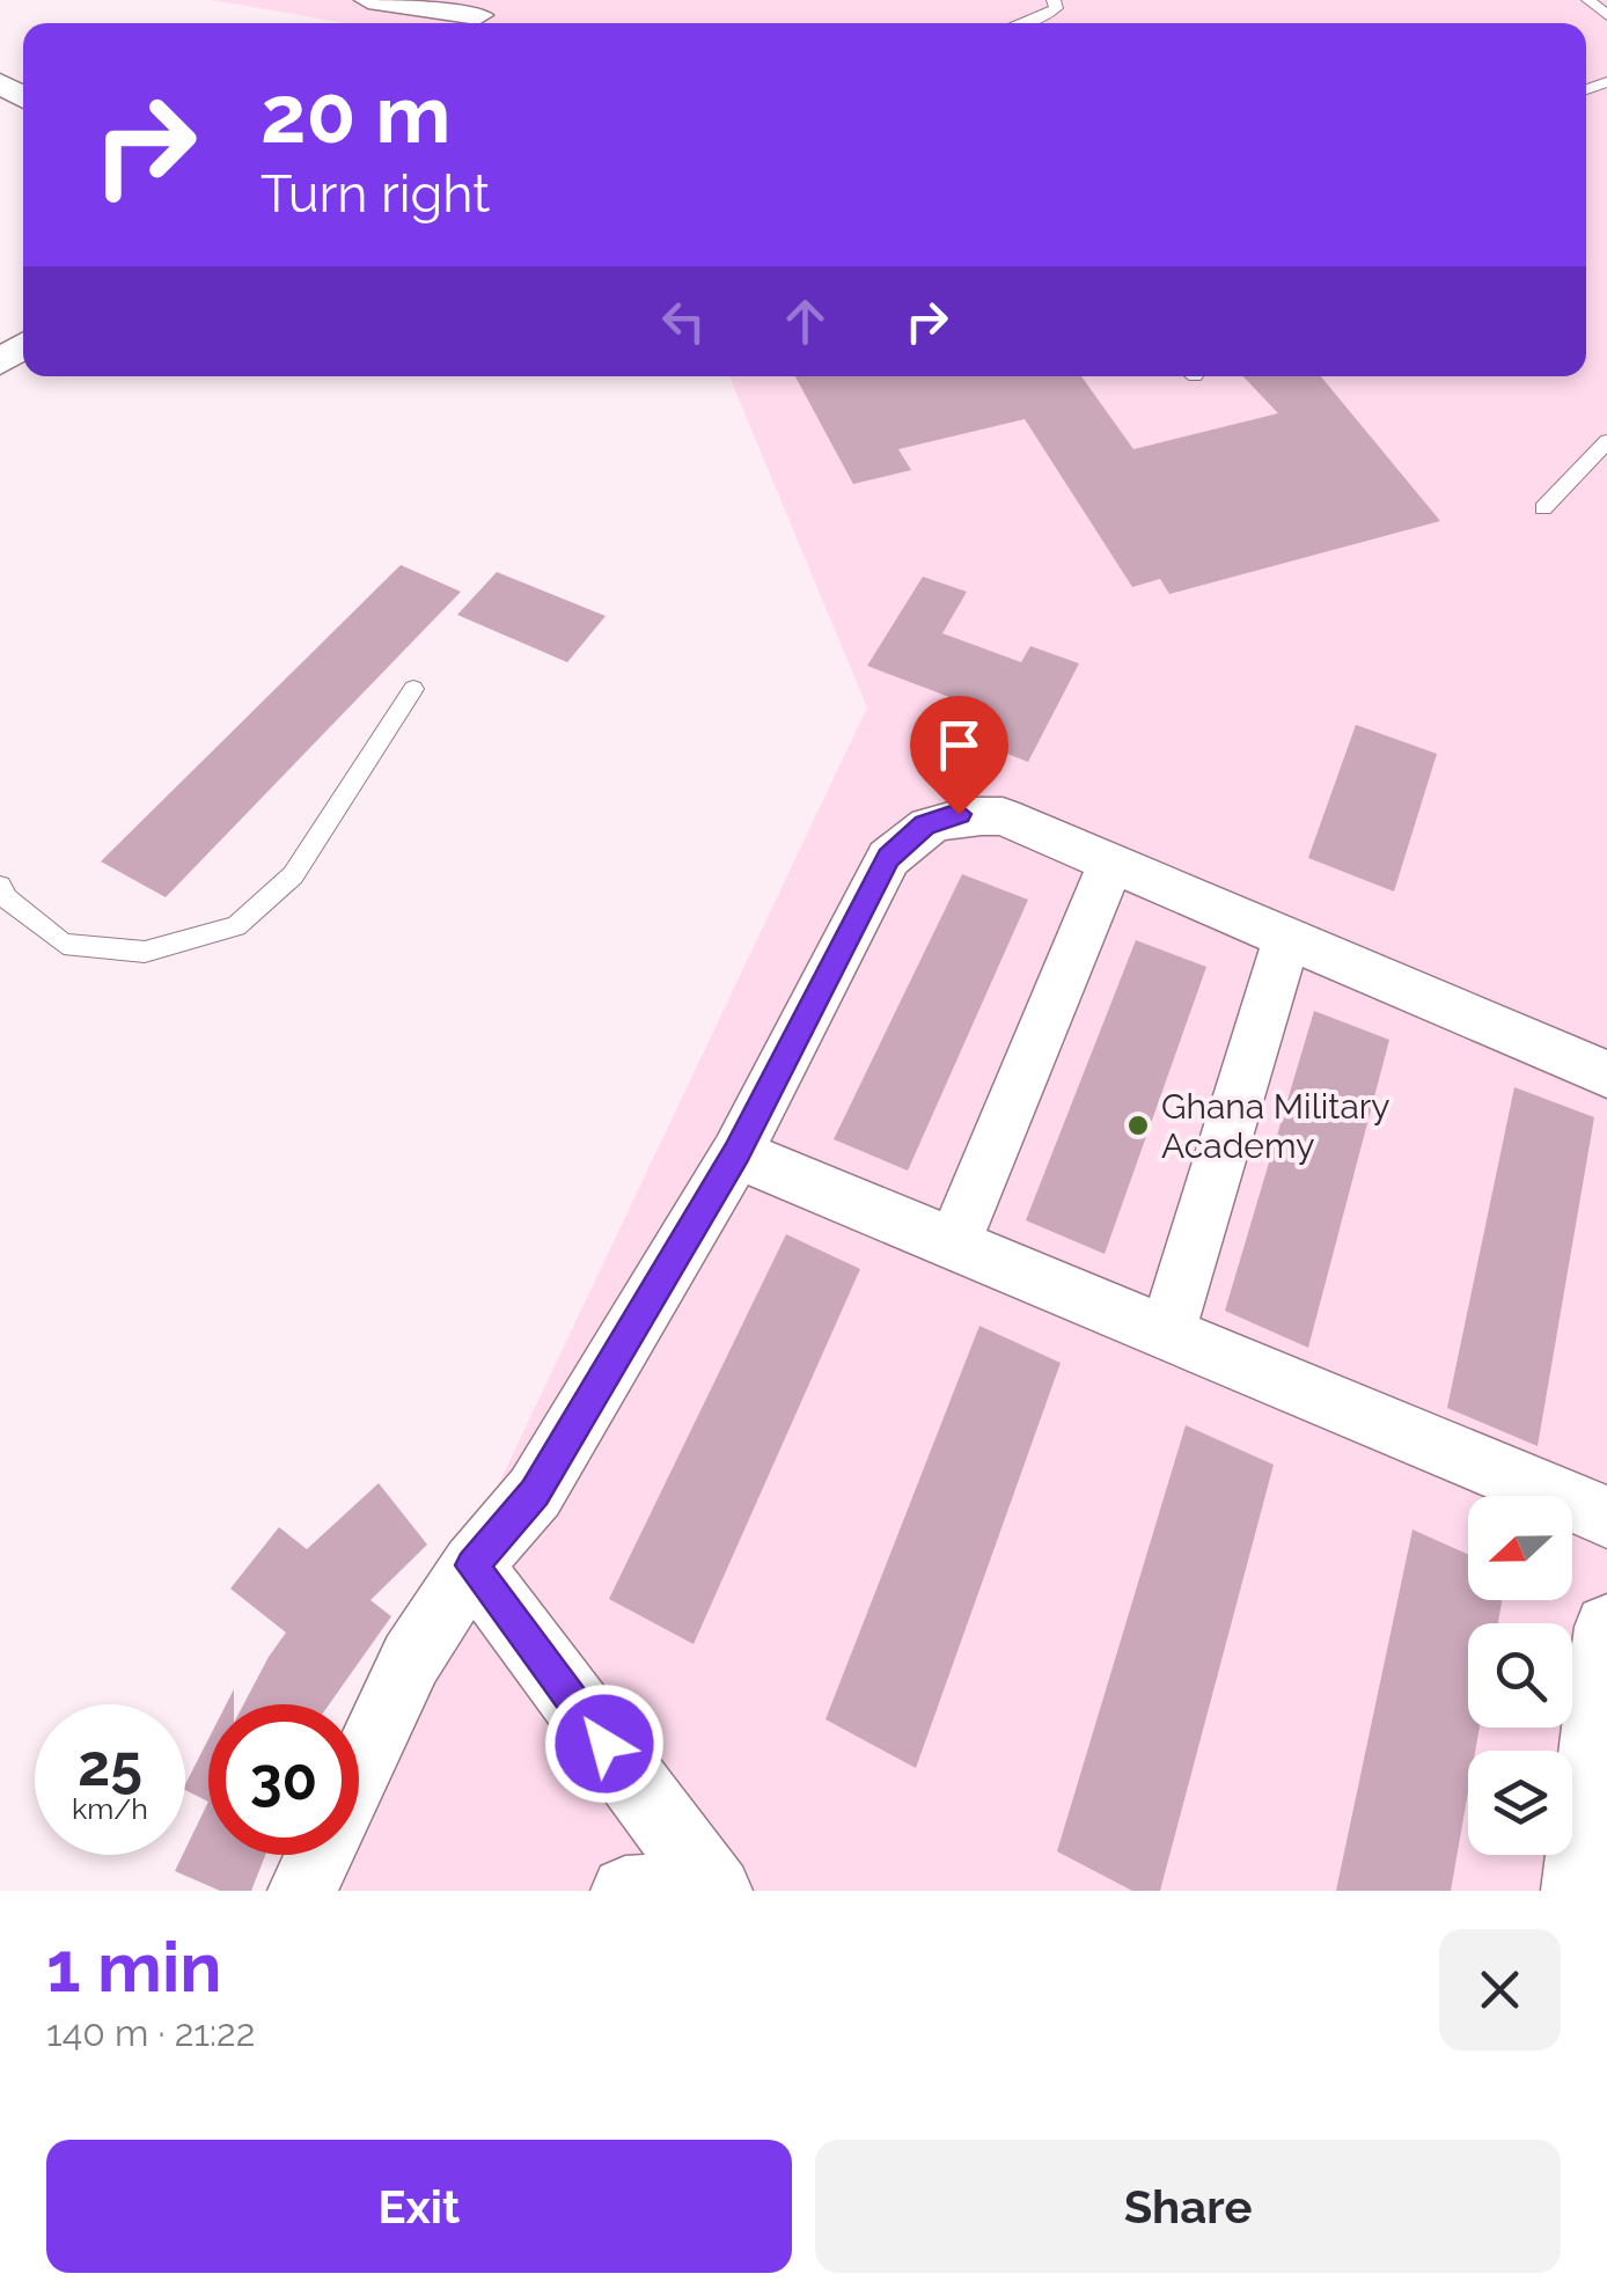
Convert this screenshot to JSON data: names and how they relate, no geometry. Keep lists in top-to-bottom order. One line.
{"places":["Ghana Military Academy"],"north":"left","page":{"turn":["20 m","Turn right"],"speed":"25 km/h","limit":"30","heading":["1 min","140 m · 21:22"],"buttons":["Exit","Share"]}}
